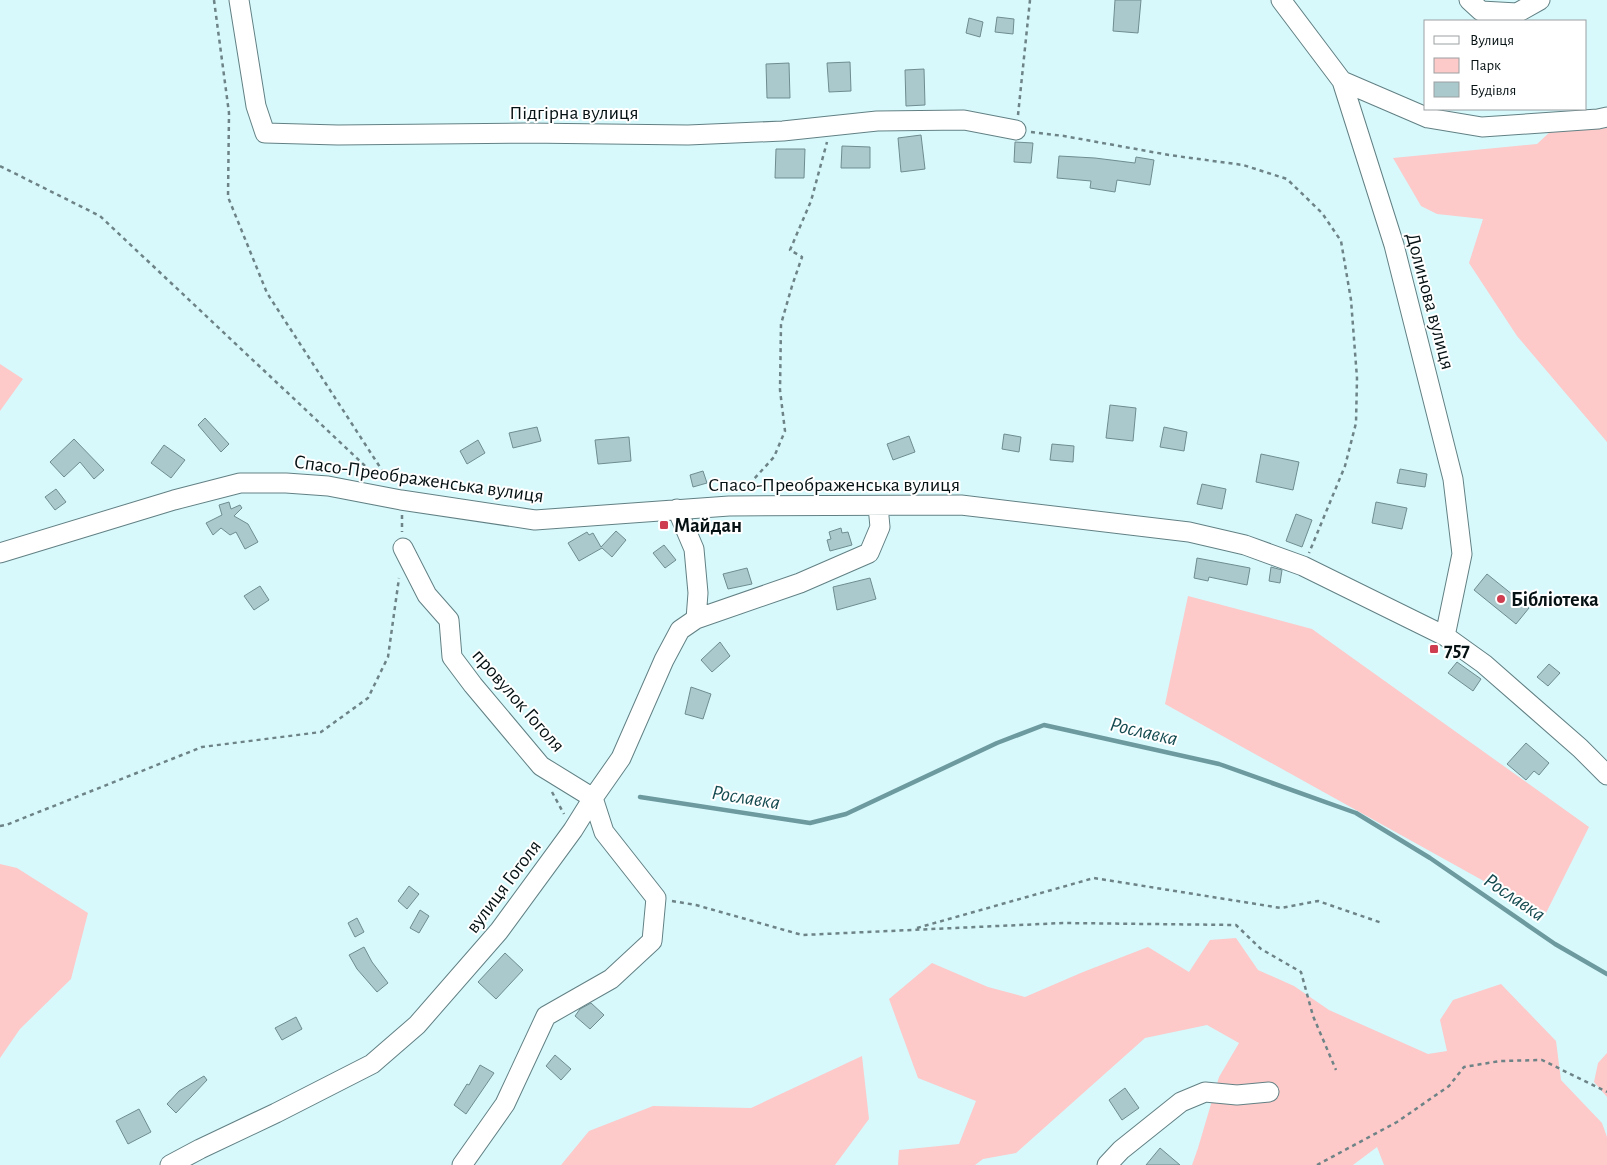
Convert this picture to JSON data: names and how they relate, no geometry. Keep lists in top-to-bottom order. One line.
{"streets":{"street":["Підгірна вулиця","Долинова вулиця","Спасо-Преображенська вулиця","провулок Гоголя","вулиця Гоголя"]},"crossings":[["Долинова вулиця","Спасо-Преображенська вулиця"],["провулок Гоголя","вулиця Гоголя"]],"water":["Рославка"],"places":{"transit":["Майдан","757"],"other":["Бібліотека"]},"legend":["Вулиця","Парк","Будівля"]}
